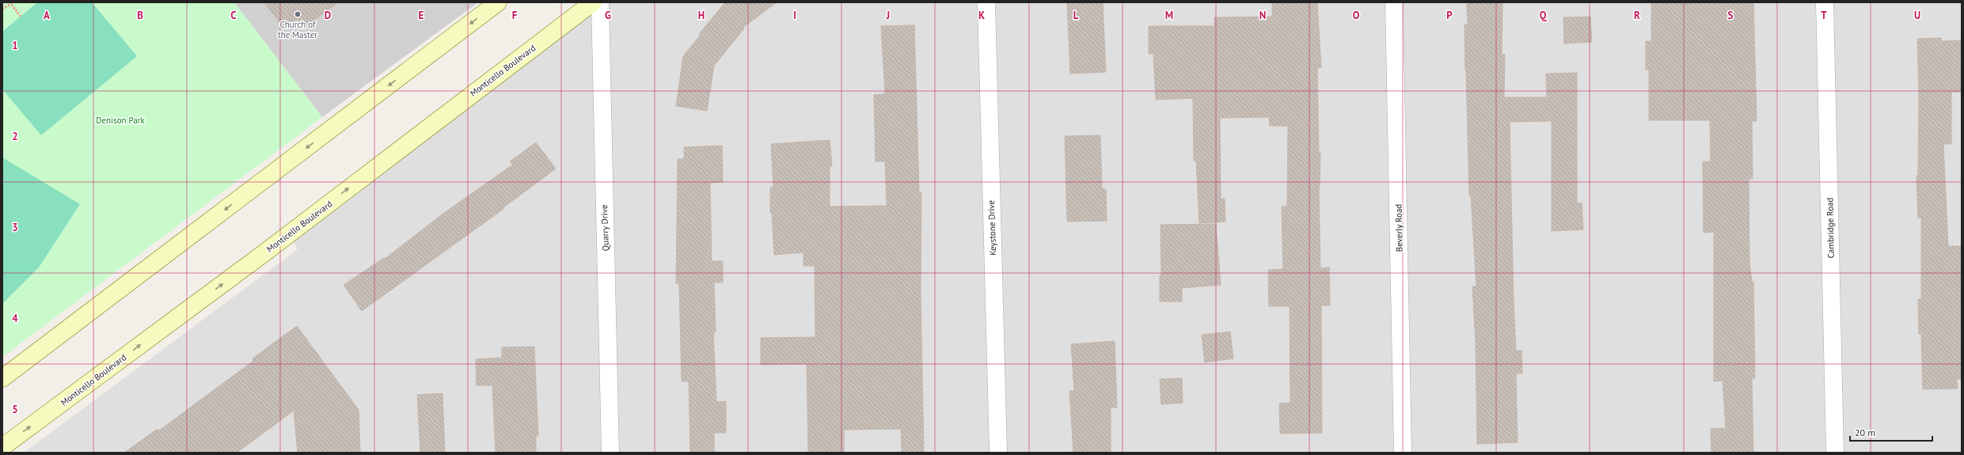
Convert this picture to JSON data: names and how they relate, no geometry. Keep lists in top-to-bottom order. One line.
{"streets":{"main road":["Monticello Boulevard"],"street":["Quarry Drive","Keystone Drive","Beverly Road","Cambridge Road"]},"parks":["Denison Park"],"places":["Church of the Master"],"scale_bar":"20 m","grid":{"columns":["A","B","C","D","E","F","G","H","I","J","K","L","M","N","O","P","Q","R","S","T","U"],"rows":["1","2","3","4","5"]}}
